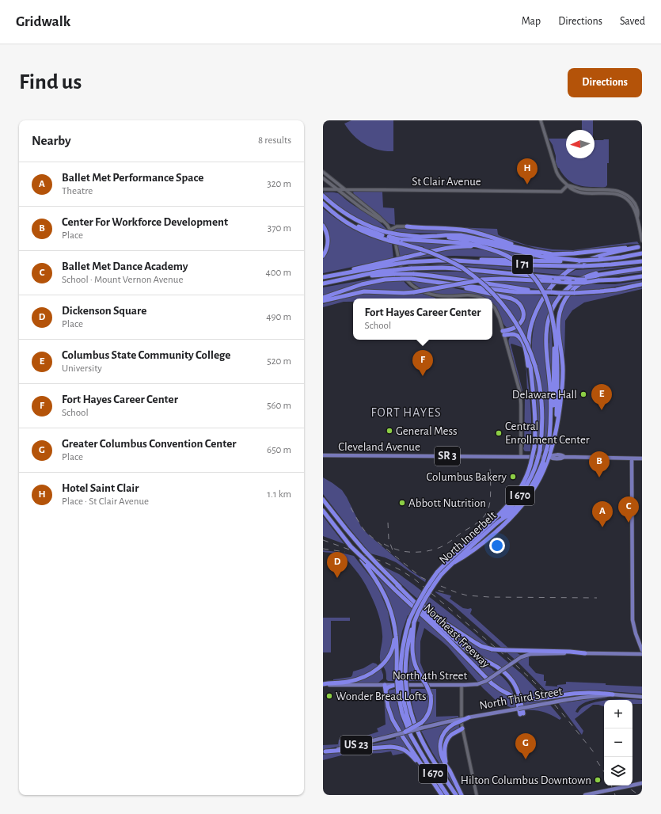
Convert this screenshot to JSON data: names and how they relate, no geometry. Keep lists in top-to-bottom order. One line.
{"streets":{"highway":["I 71","I 670","North Innerbelt","Northeast Freeway"],"main road":["Cleveland Avenue","SR 3","North 4th Street","North Third Street","US 23"],"street":["St Clair Avenue"]},"crossings":[["I 71","North Innerbelt"],["I 670","North Innerbelt"],["I 670","Northeast Freeway"],["Northeast Freeway","North 4th Street"],["Northeast Freeway","North Third Street"]],"districts":["FORT HAYES"],"places":["Delaware Hall","General Mess","Central Enrollment Center","Columbus Bakery","Abbott Nutrition","Wonder Bread Lofts","Hilton Columbus Downtown"],"north":"left","page":{"header":"Gridwalk","nav":["Map","Directions","Saved"],"buttons":"Directions","title":"Find us","heading":["Nearby","8 results"],"pins":["H","F","E","B","C","A","D","G"],"list":[{"mark":"A","name":"Ballet Met Performance Space","note":"Theatre","value":"320 m"},{"mark":"B","name":"Center For Workforce Development","note":"Place","value":"370 m"},{"mark":"C","name":"Ballet Met Dance Academy","note":"School · Mount Vernon Avenue","value":"400 m"},{"mark":"D","name":"Dickenson Square","note":"Place","value":"490 m"},{"mark":"E","name":"Columbus State Community College","note":"University","value":"520 m"},{"mark":"F","name":"Fort Hayes Career Center","note":"School","value":"560 m"},{"mark":"G","name":"Greater Columbus Convention Center","note":"Place","value":"650 m"},{"mark":"H","name":"Hotel Saint Clair","note":"Place · St Clair Avenue","value":"1.1 km"}],"popup":["Fort Hayes Career Center","School"],"map_buttons":["+","−"]}}
